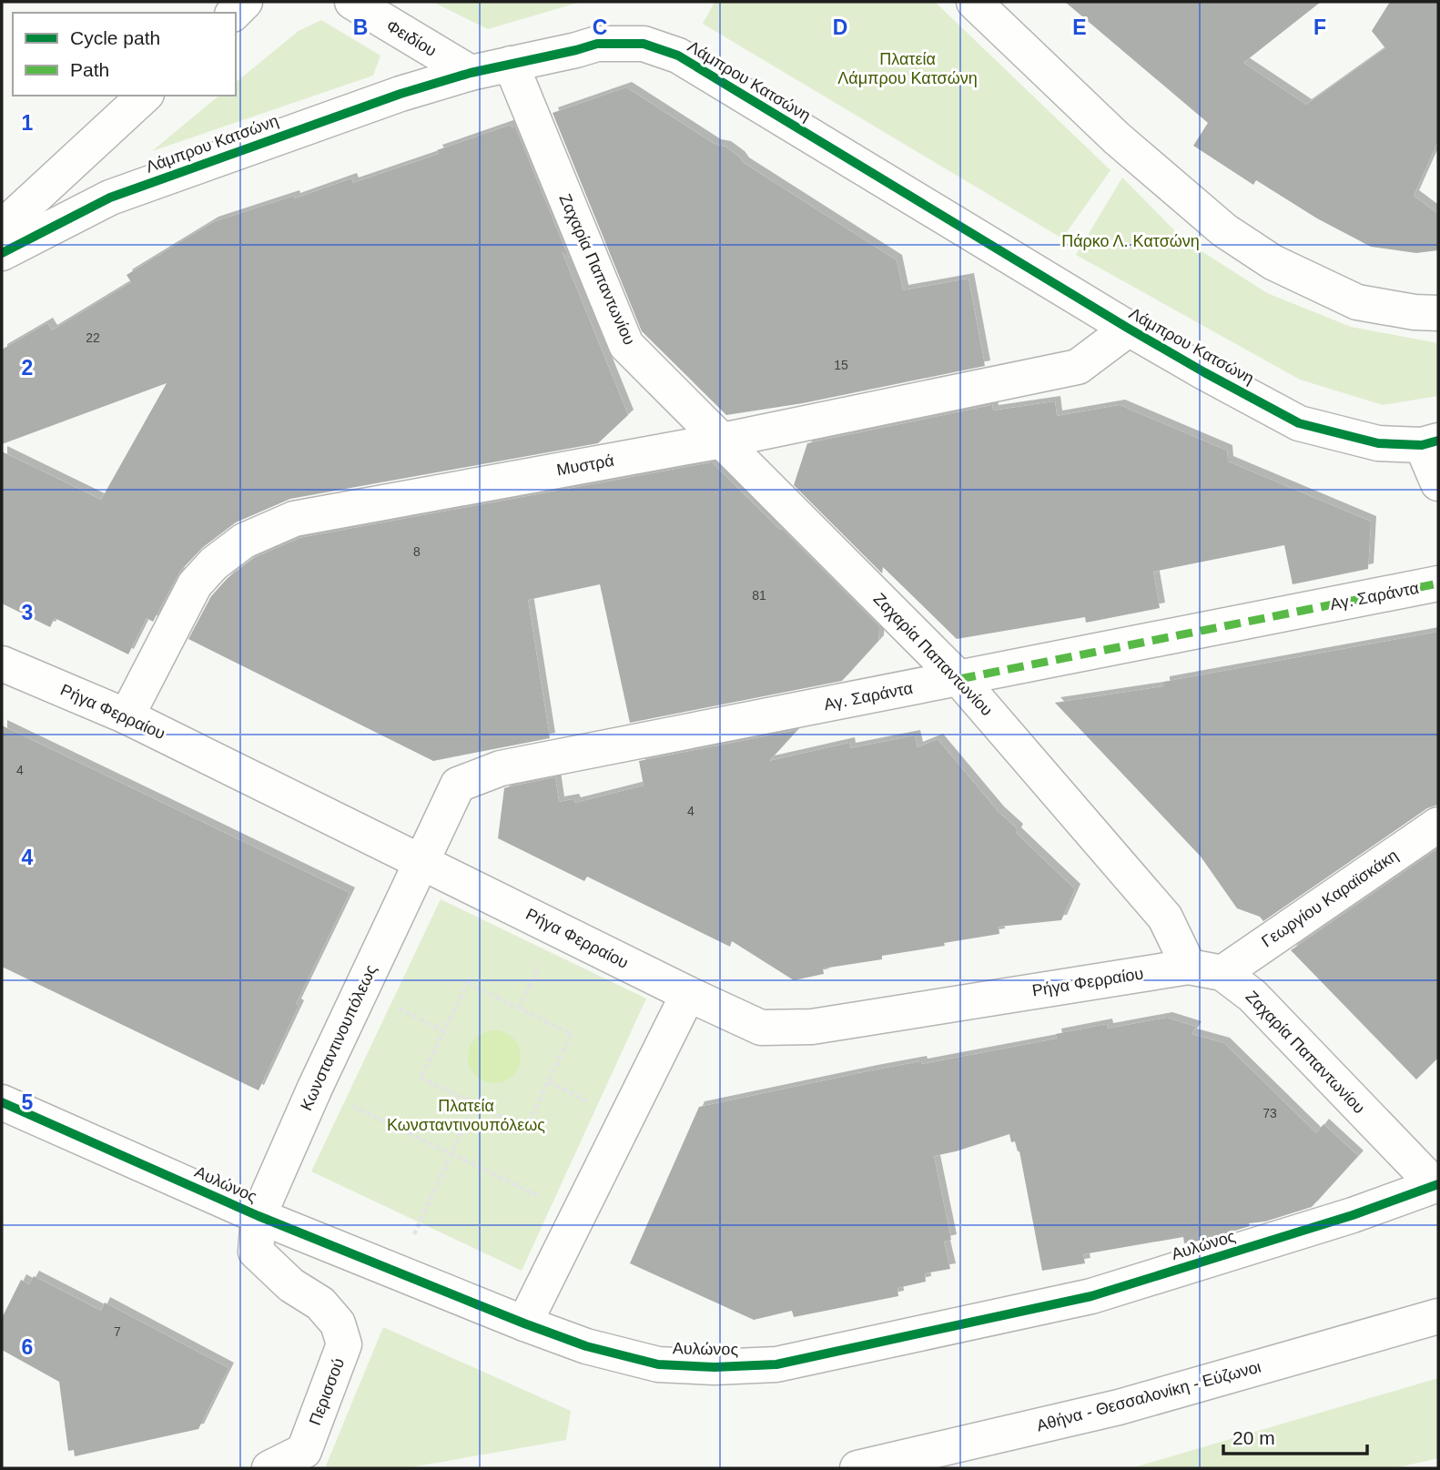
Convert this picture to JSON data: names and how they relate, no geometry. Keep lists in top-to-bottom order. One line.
{"streets":{"main road":["Φειδίου","Λάμπρου Κατσώνη","Ζαχαρία Παπαντωνίου","Μυστρά","Αγ. Σαράντα","Ρήγα Φερραίου","Γεωργίου Καραϊσκάκη","Κωνσταντινουπόλεως","Αυλώνος","Περισσού","Αθήνα - Θεσσαλονίκη - Εύζωνοι"]},"crossings":[["Φειδίου","Λάμπρου Κατσώνη"],["Λάμπρου Κατσώνη","Ζαχαρία Παπαντωνίου"],["Λάμπρου Κατσώνη","Μυστρά"],["Ζαχαρία Παπαντωνίου","Μυστρά"],["Ζαχαρία Παπαντωνίου","Αγ. Σαράντα"],["Ζαχαρία Παπαντωνίου","Ρήγα Φερραίου"],["Ζαχαρία Παπαντωνίου","Γεωργίου Καραϊσκάκη"],["Ζαχαρία Παπαντωνίου","Αυλώνος"],["Μυστρά","Ρήγα Φερραίου"],["Αγ. Σαράντα","Ρήγα Φερραίου"],["Αγ. Σαράντα","Κωνσταντινουπόλεως"],["Ρήγα Φερραίου","Γεωργίου Καραϊσκάκη"],["Ρήγα Φερραίου","Κωνσταντινουπόλεως"],["Κωνσταντινουπόλεως","Αυλώνος"],["Κωνσταντινουπόλεως","Περισσού"],["Αυλώνος","Περισσού"]],"parks":["Πλατεία Λάμπρου Κατσώνη","Πάρκο Λ. Κατσώνη","Πλατεία Κωνσταντινουπόλεως"],"house_numbers":["22","15","8","81","4","4","73","7"],"legend":["Cycle path","Path"],"scale_bar":"20 m","grid":{"columns":["B","C","D","E","F"],"rows":["1","2","3","4","5","6"]}}
